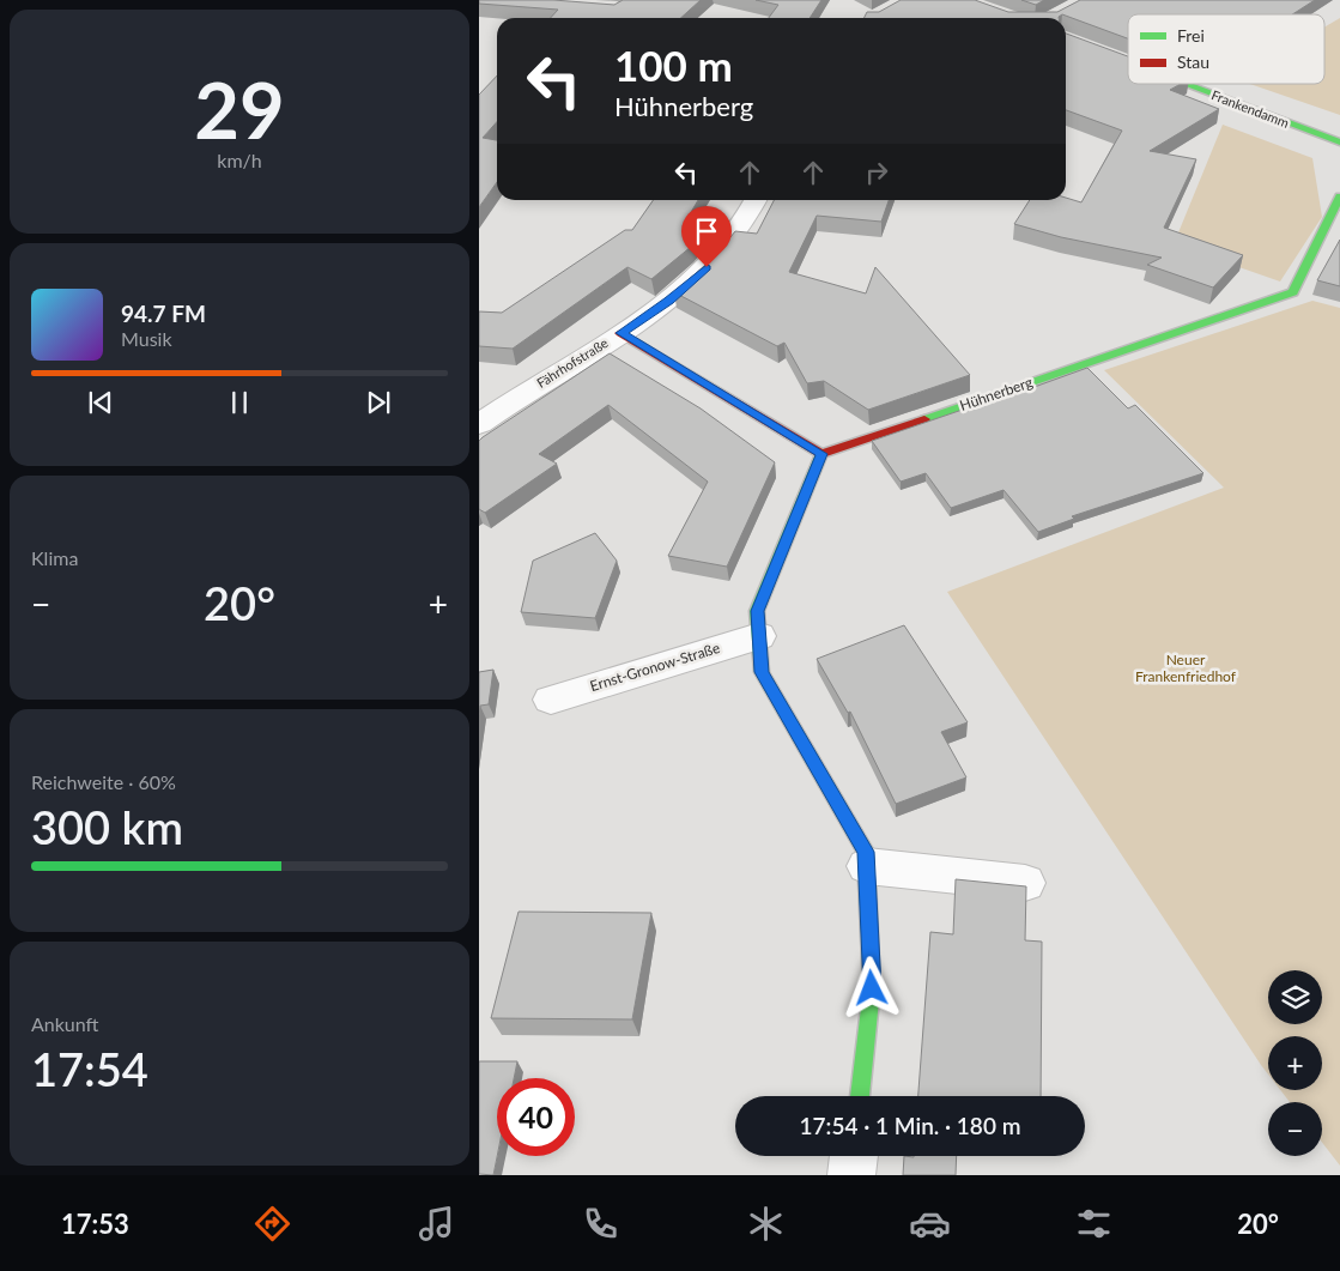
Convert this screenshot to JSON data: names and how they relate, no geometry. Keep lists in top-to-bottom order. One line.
{"streets":{"street":["Frankendamm","Fährhofstraße","Hühnerberg","Ernst-Gronow-Straße"]},"parks":["Neuer Frankenfriedhof"],"legend":["Frei","Stau"],"page":{"tile":[["29","km/h"],"Klima",["Reichweite · 60%","300 km"],["Ankunft","17:54"]],"turn":["100 m","Hühnerberg"],"song":["94.7 FM","Musik"],"heat":["−","20°","+"],"map_buttons":["+","−"],"limit":"40","trip":"17:54 · 1 Min. · 180 m","tabs":["17:53","20°"]}}
